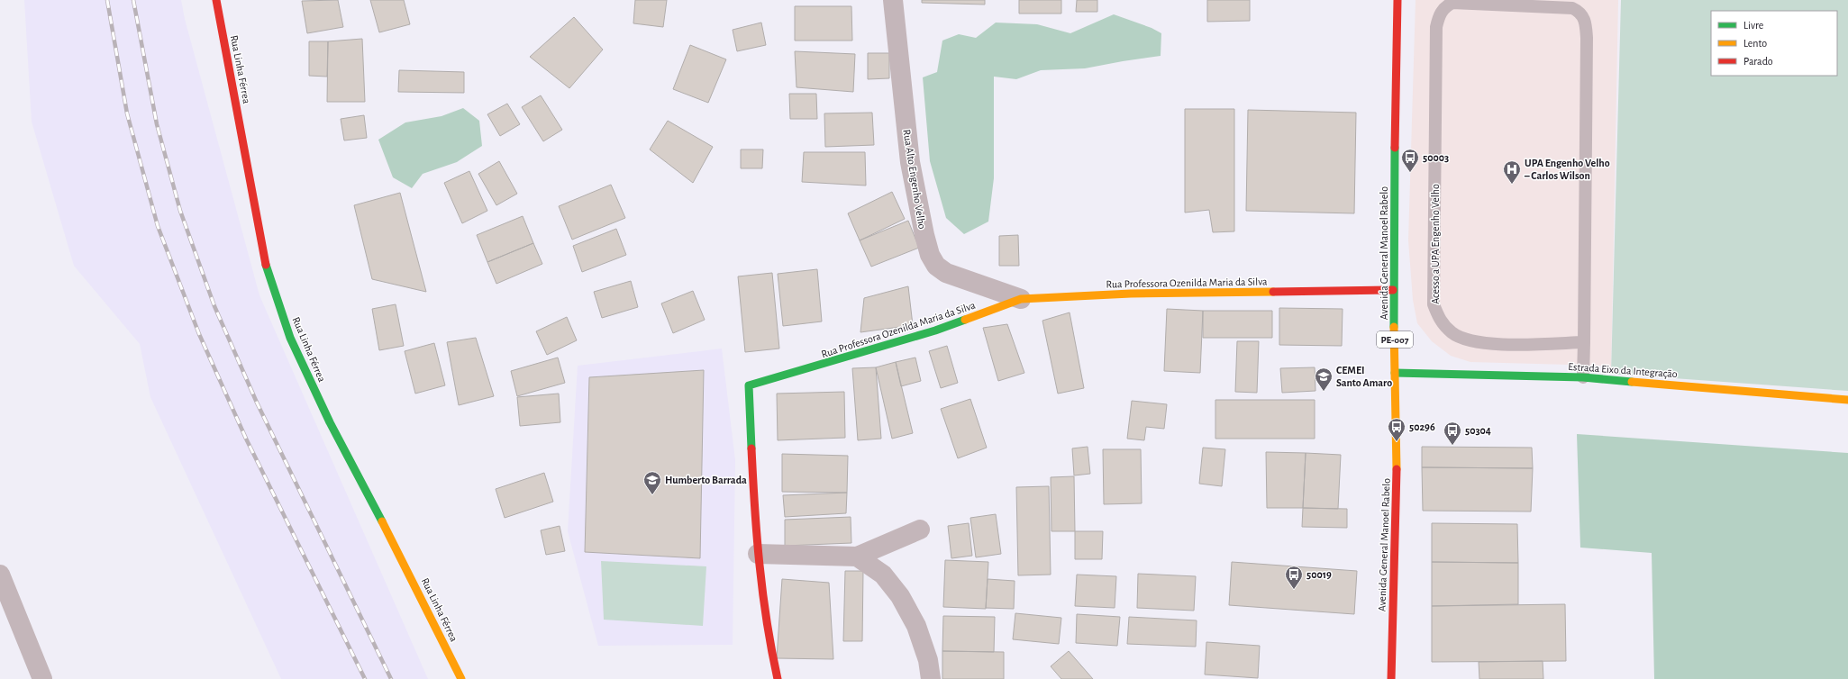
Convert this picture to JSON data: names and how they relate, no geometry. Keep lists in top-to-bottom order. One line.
{"streets":{"street":["Rua Linha Férrea","Rua Alto Engenho Velho","Avenida General Manoel Rabelo","Rua Professora Ozenilda Maria da Silva","PE-007","Estrada Eixo da Integração"],"lane":["Acesso a UPA Engenho Velho"]},"crossings":[["Rua Alto Engenho Velho","Rua Professora Ozenilda Maria da Silva"],["Avenida General Manoel Rabelo","Rua Professora Ozenilda Maria da Silva"],["Avenida General Manoel Rabelo","Estrada Eixo da Integração"]],"places":{"bus stop":["50003","50296","50304","50019"],"hospital":["UPA Engenho Velho – Carlos Wilson"],"school or university":["CEMEI Santo Amaro","Humberto Barrada"]},"legend":["Livre","Lento","Parado"]}
